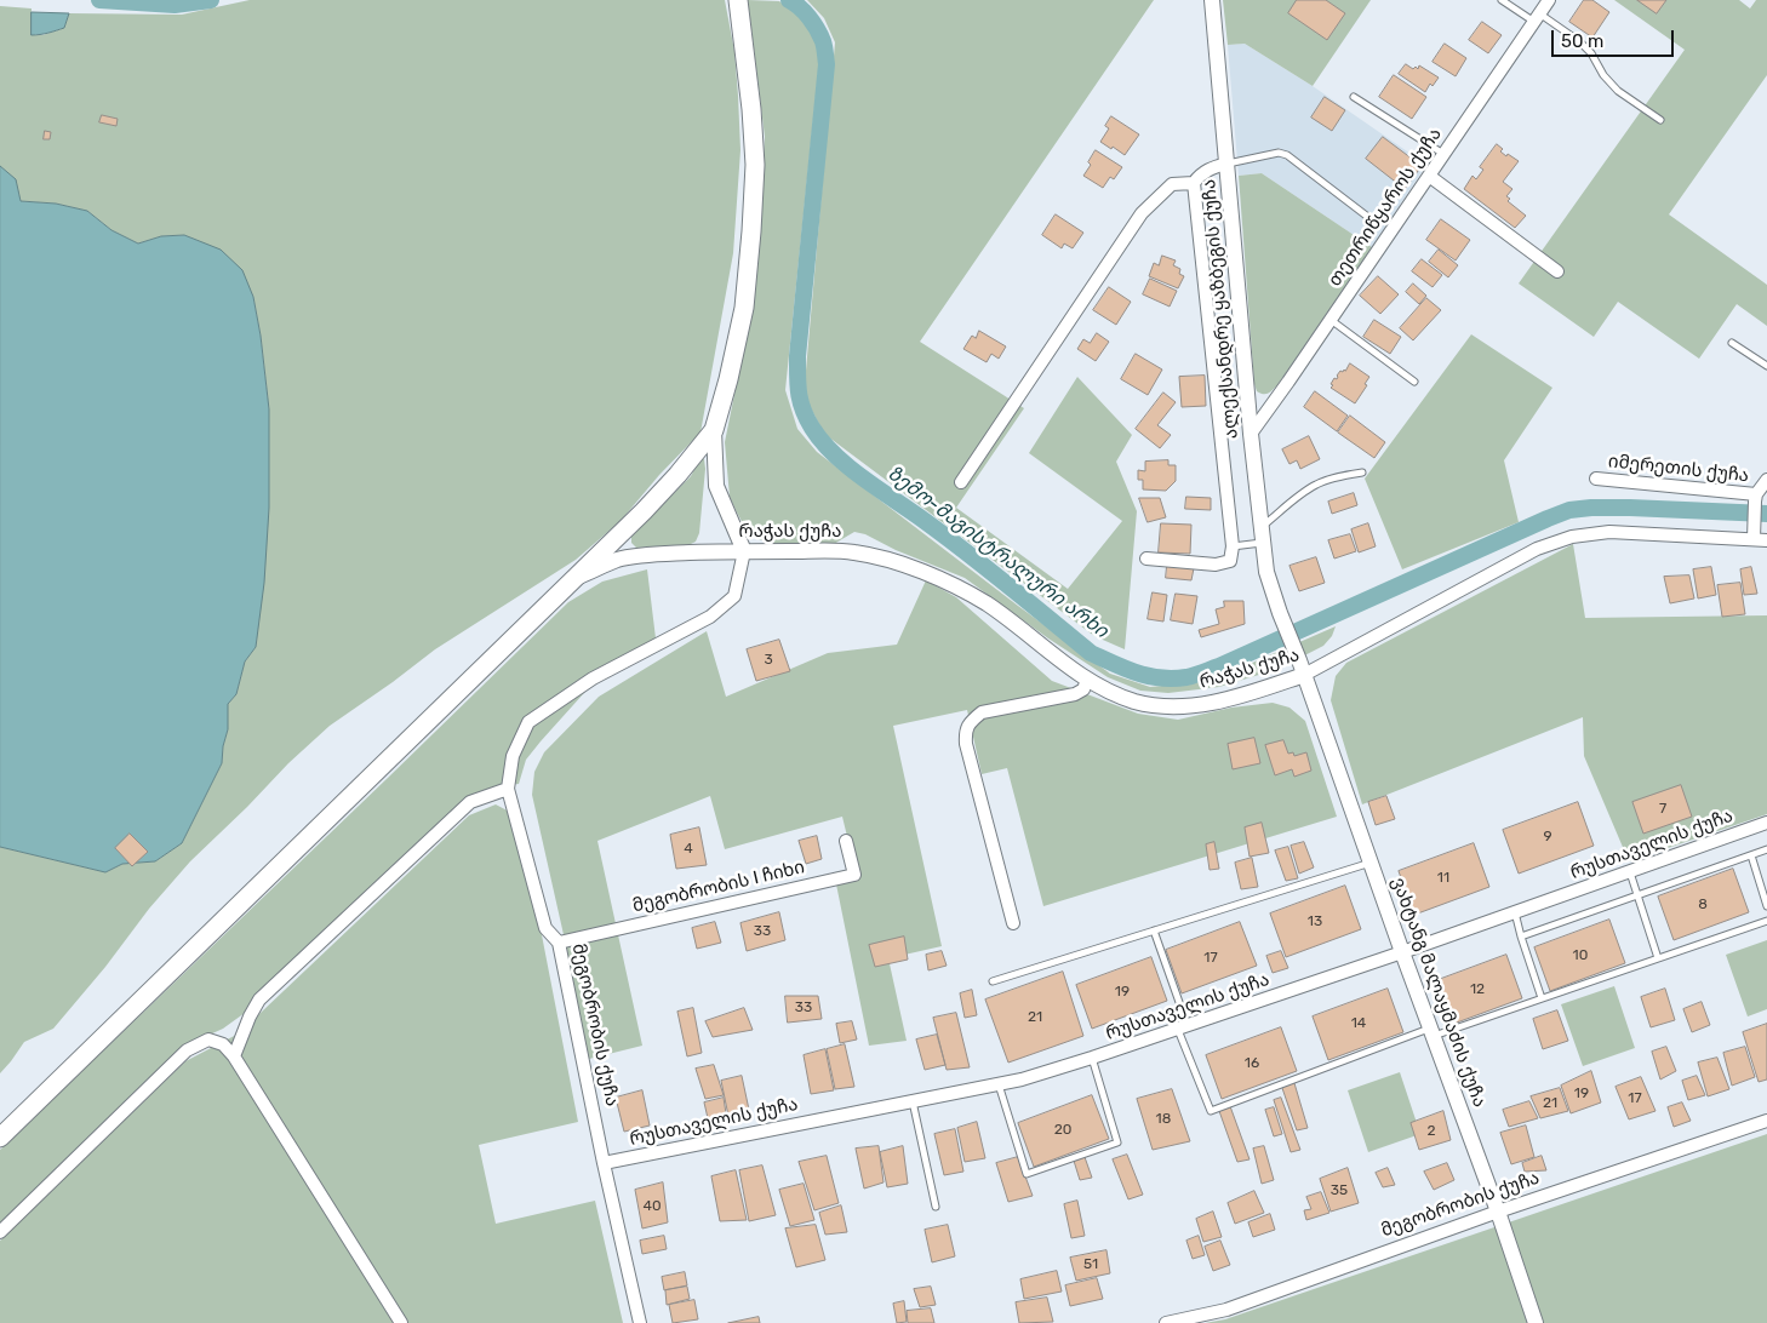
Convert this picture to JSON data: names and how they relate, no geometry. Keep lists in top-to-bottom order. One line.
{"streets":{"street":["თეთრიწყაროს ქუჩა","ალექსანდრე ყაზბეგის ქუჩა","იმერეთის ქუჩა","რაჭას ქუჩა","რუსთაველის ქუჩა","მეგობრობის I ჩიხი","ვახტანგ მალაყმაძის ქუჩა","მეგობრობის ქუჩა"]},"crossings":[["თეთრიწყაროს ქუჩა","ალექსანდრე ყაზბეგის ქუჩა"],["ალექსანდრე ყაზბეგის ქუჩა","ვახტანგ მალაყმაძის ქუჩა"],["რაჭას ქუჩა","ვახტანგ მალაყმაძის ქუჩა"],["რაჭას ქუჩა","მეგობრობის ქუჩა"],["რუსთაველის ქუჩა","ვახტანგ მალაყმაძის ქუჩა"],["რუსთაველის ქუჩა","მეგობრობის ქუჩა"],["მეგობრობის I ჩიხი","მეგობრობის ქუჩა"],["ვახტანგ მალაყმაძის ქუჩა","მეგობრობის ქუჩა"]],"water":["ზემო-მაგისტრალური არხი"],"house_numbers":["3","7","9","4","11","8","13","33","10","17","12","19","33","21","14","16","19","17","21","18","20","2","35","40","51"],"scale_bar":"50 m"}
